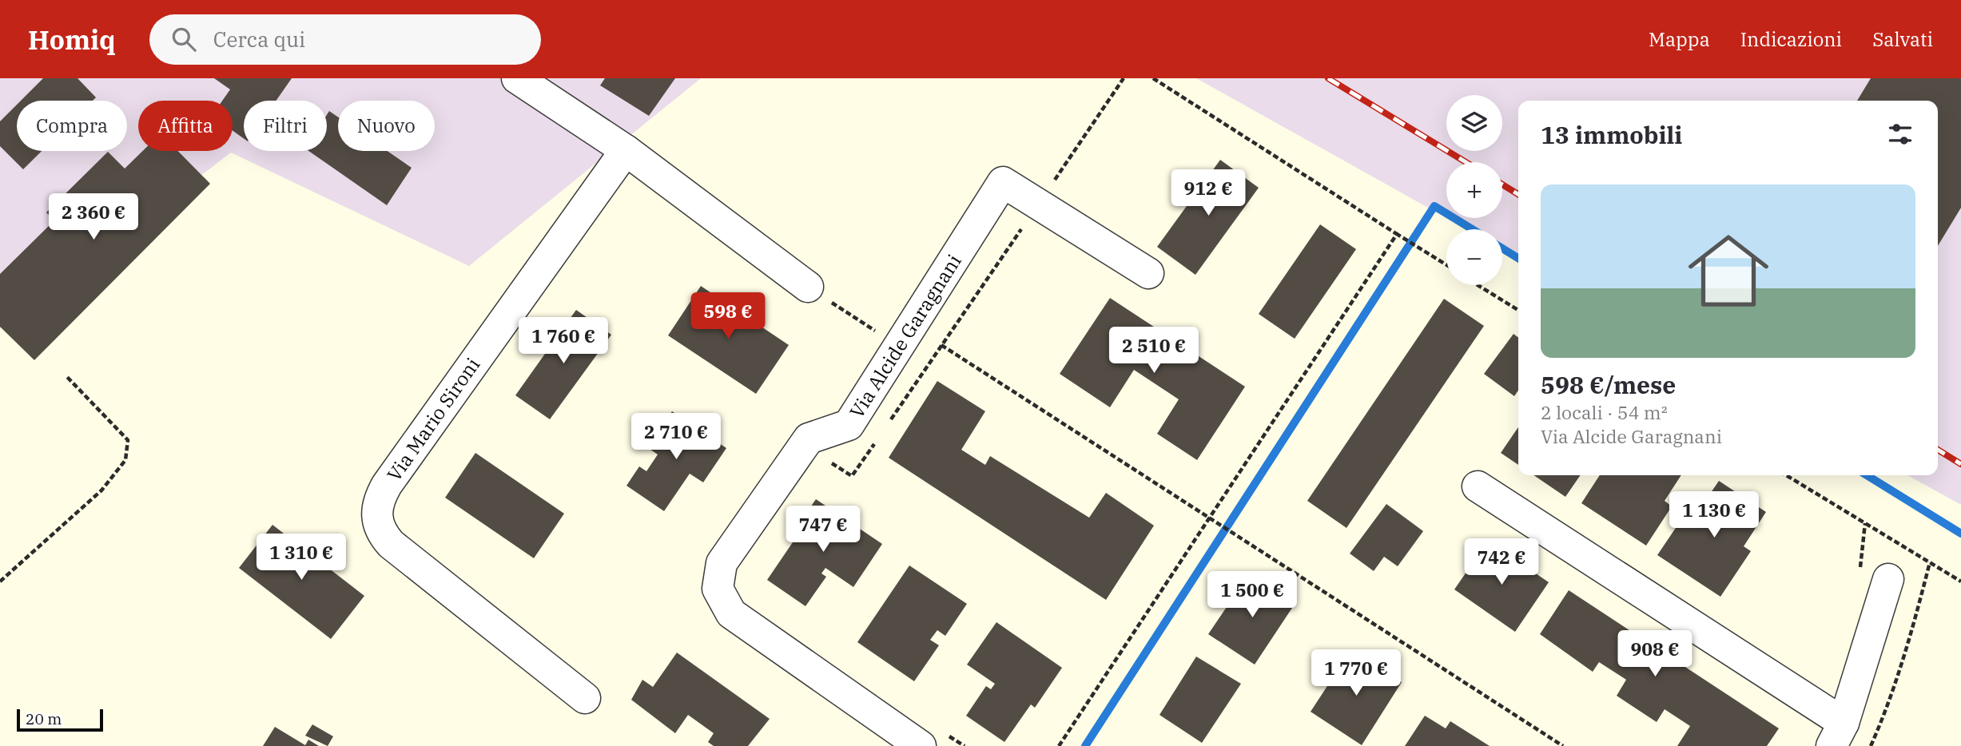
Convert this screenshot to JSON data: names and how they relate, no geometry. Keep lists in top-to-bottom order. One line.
{"streets":{"street":["Via Alcide Garagnani","Via Mario Sironi"]},"scale_bar":"20 m","page":{"header":"Homiq","search":"Cerca qui","nav":["Mappa","Indicazioni","Salvati"],"map_buttons":["+","−"],"chip":["Compra","Affitta","Filtri","Nuovo"],"heading":"13 immobili","list":[{"name":"598 €/mese","note":"2 locali · 54 m² · Via Alcide Garagnani"}],"price":["912 €","2 360 €","598 €","1 760 €","2 510 €","2 710 €","1 130 €","747 €","1 310 €","742 €","1 500 €","908 €","1 770 €"],"scale":"20 m"}}
